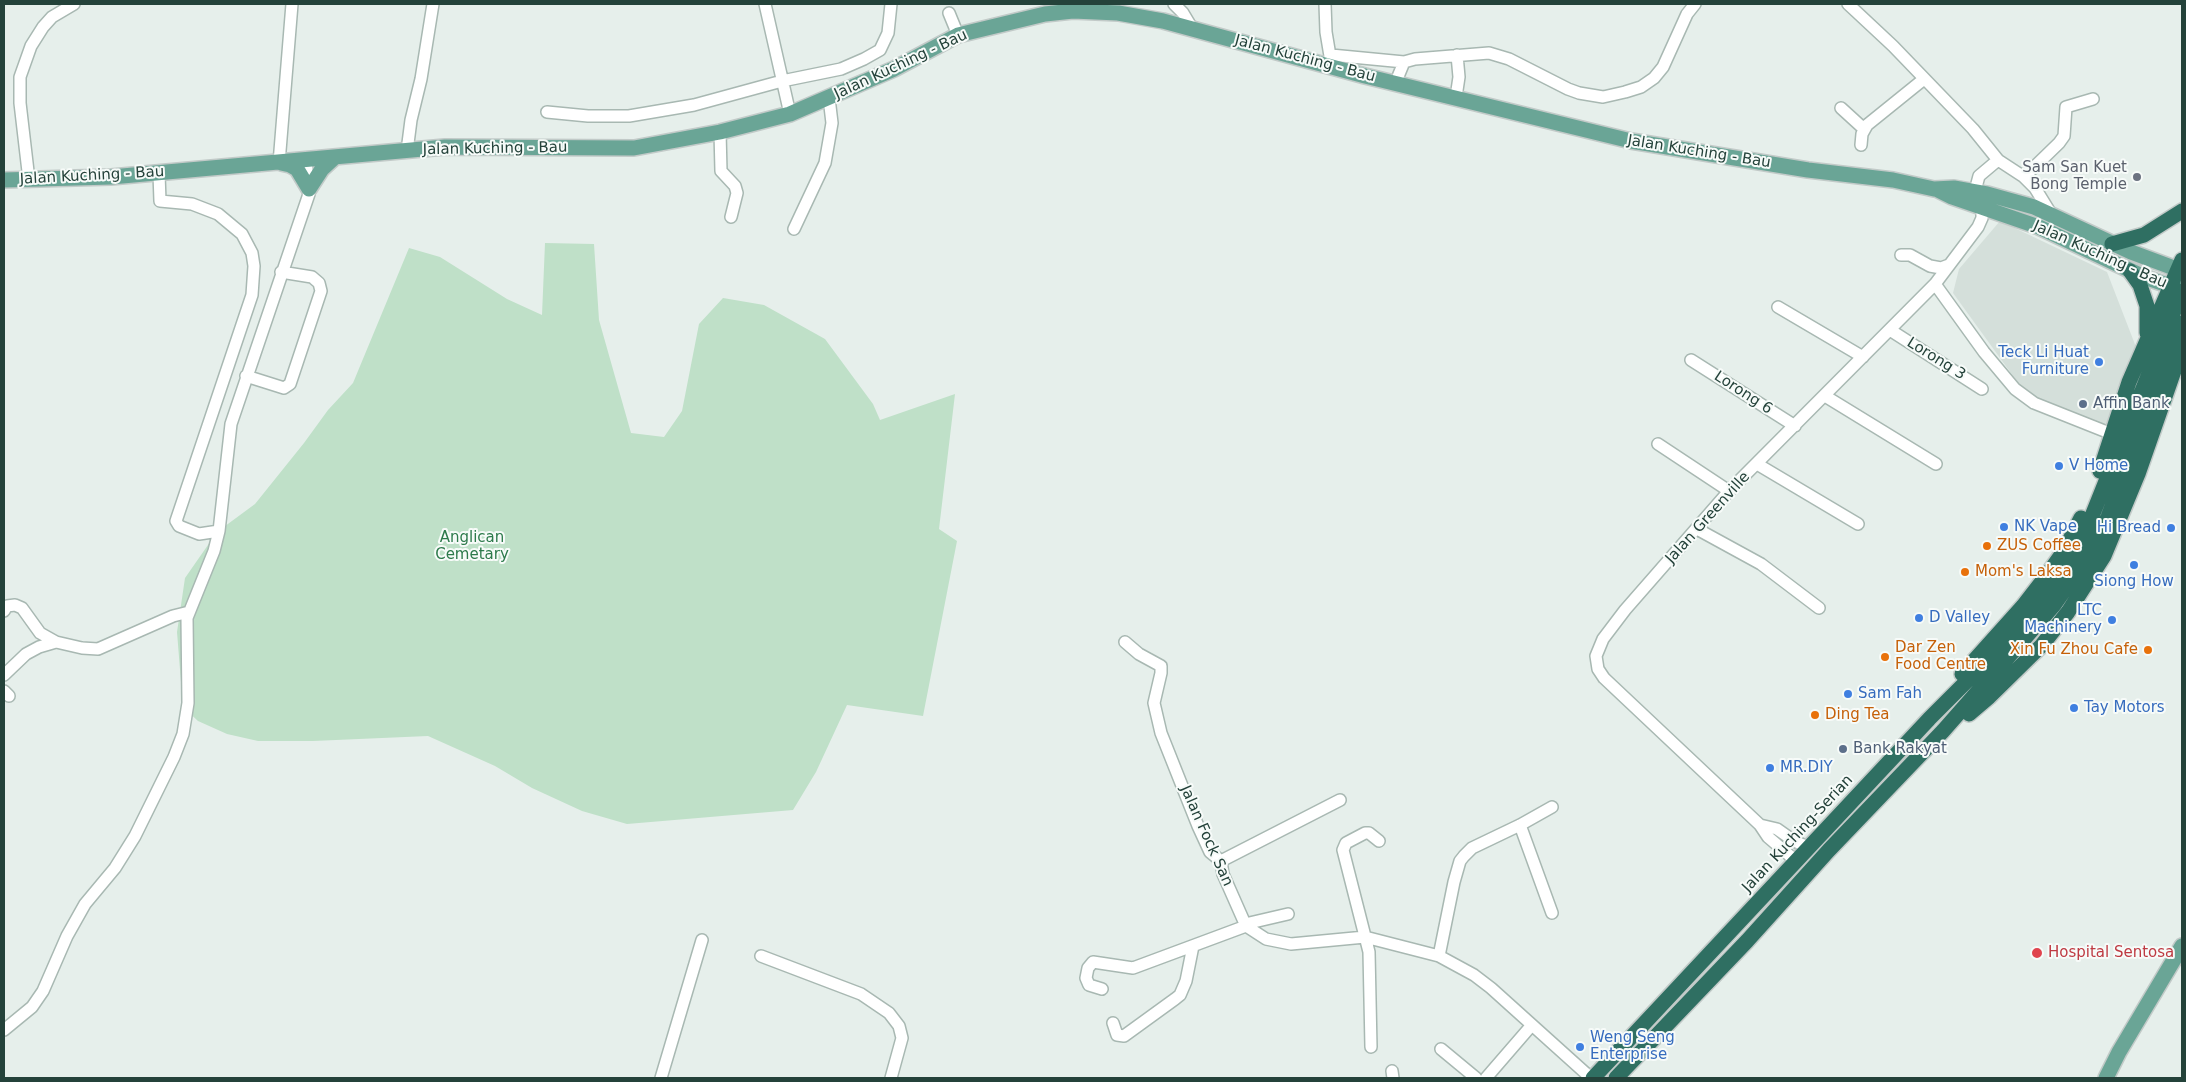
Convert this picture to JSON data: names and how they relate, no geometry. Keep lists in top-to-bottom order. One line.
{"streets":{"highway":["Jalan Kuching-Serian"],"main road":["Jalan Kuching - Bau"],"street":["Lorong 3","Lorong 6","Jalan Greenville","Jalan Fock San"]},"crossings":[["Jalan Kuching - Bau","Jalan Greenville"],["Jalan Kuching - Bau","Jalan Kuching-Serian"],["Lorong 3","Jalan Greenville"],["Lorong 6","Jalan Greenville"],["Jalan Greenville","Jalan Kuching-Serian"]],"parks":["Anglican Cemetary"],"places":["Sam San Kuet Bong Temple","Teck Li Huat Furniture","Affin Bank","V Home","NK Vape","Hi Bread","ZUS Coffee","Siong How","Mom's Laksa","D Valley","LTC Machinery","Xin Fu Zhou Cafe","Dar Zen Food Centre","Sam Fah","Tay Motors","Ding Tea","Bank Rakyat","MR.DIY","Hospital Sentosa","Weng Seng Enterprise"]}
